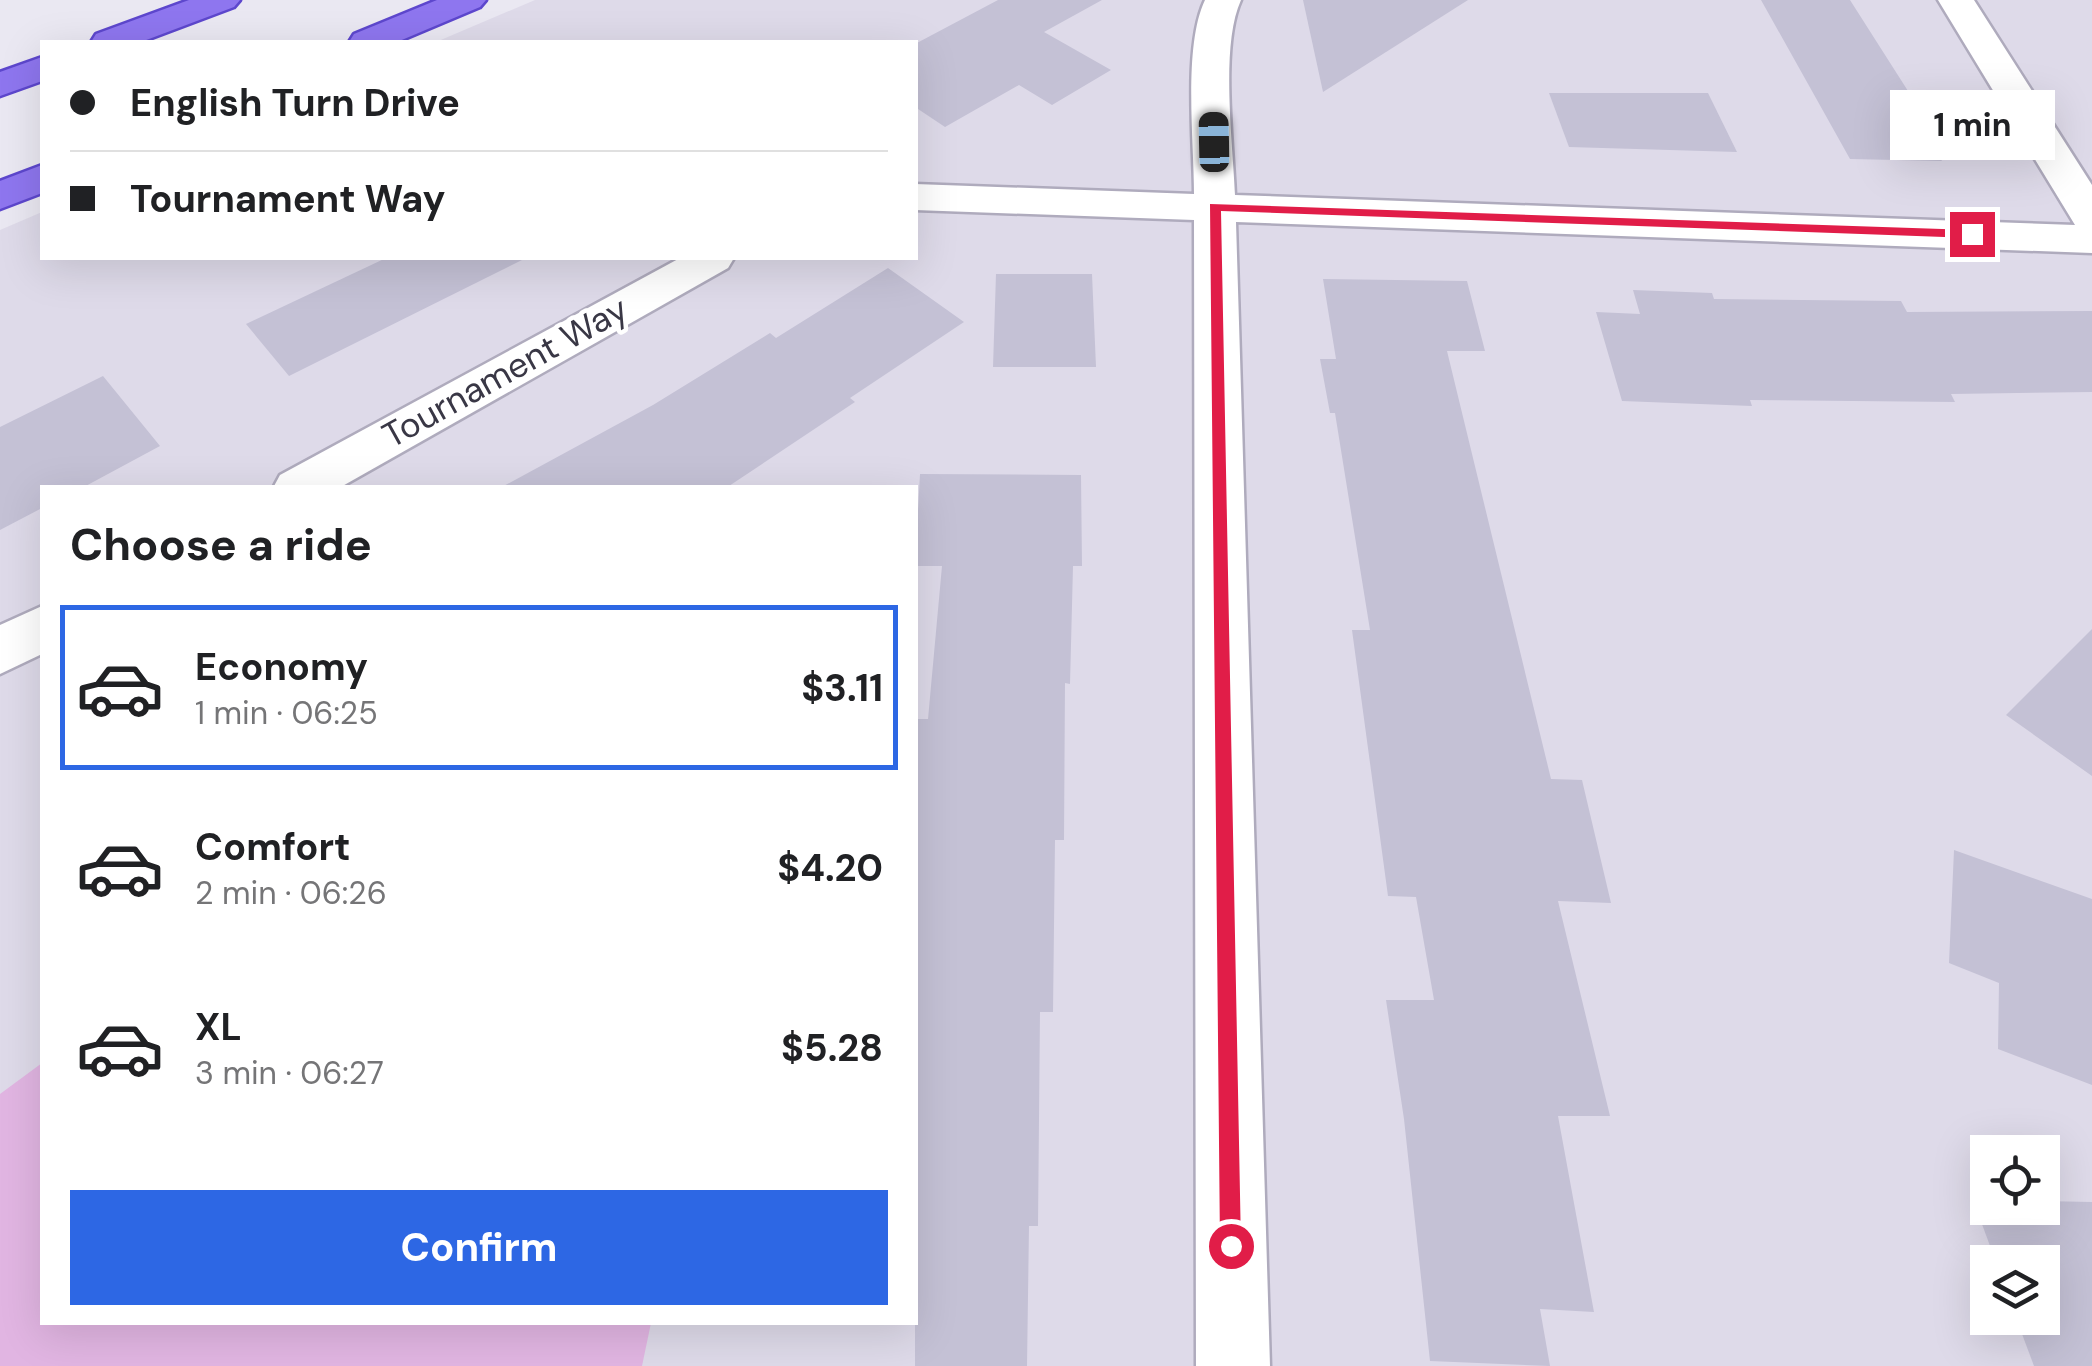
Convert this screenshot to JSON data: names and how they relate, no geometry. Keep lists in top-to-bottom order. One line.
{"streets":{"street":["Tournament Way"]},"page":{"banner":["English Turn Drive","Tournament Way"],"bubble":"1 min","heading":"Choose a ride","list":[{"name":"Economy","note":"1 min · 06:25","value":"$3.11"},{"name":"Comfort","note":"2 min · 06:26","value":"$4.20"},{"name":"XL","note":"3 min · 06:27","value":"$5.28"}],"buttons":"Confirm"}}
